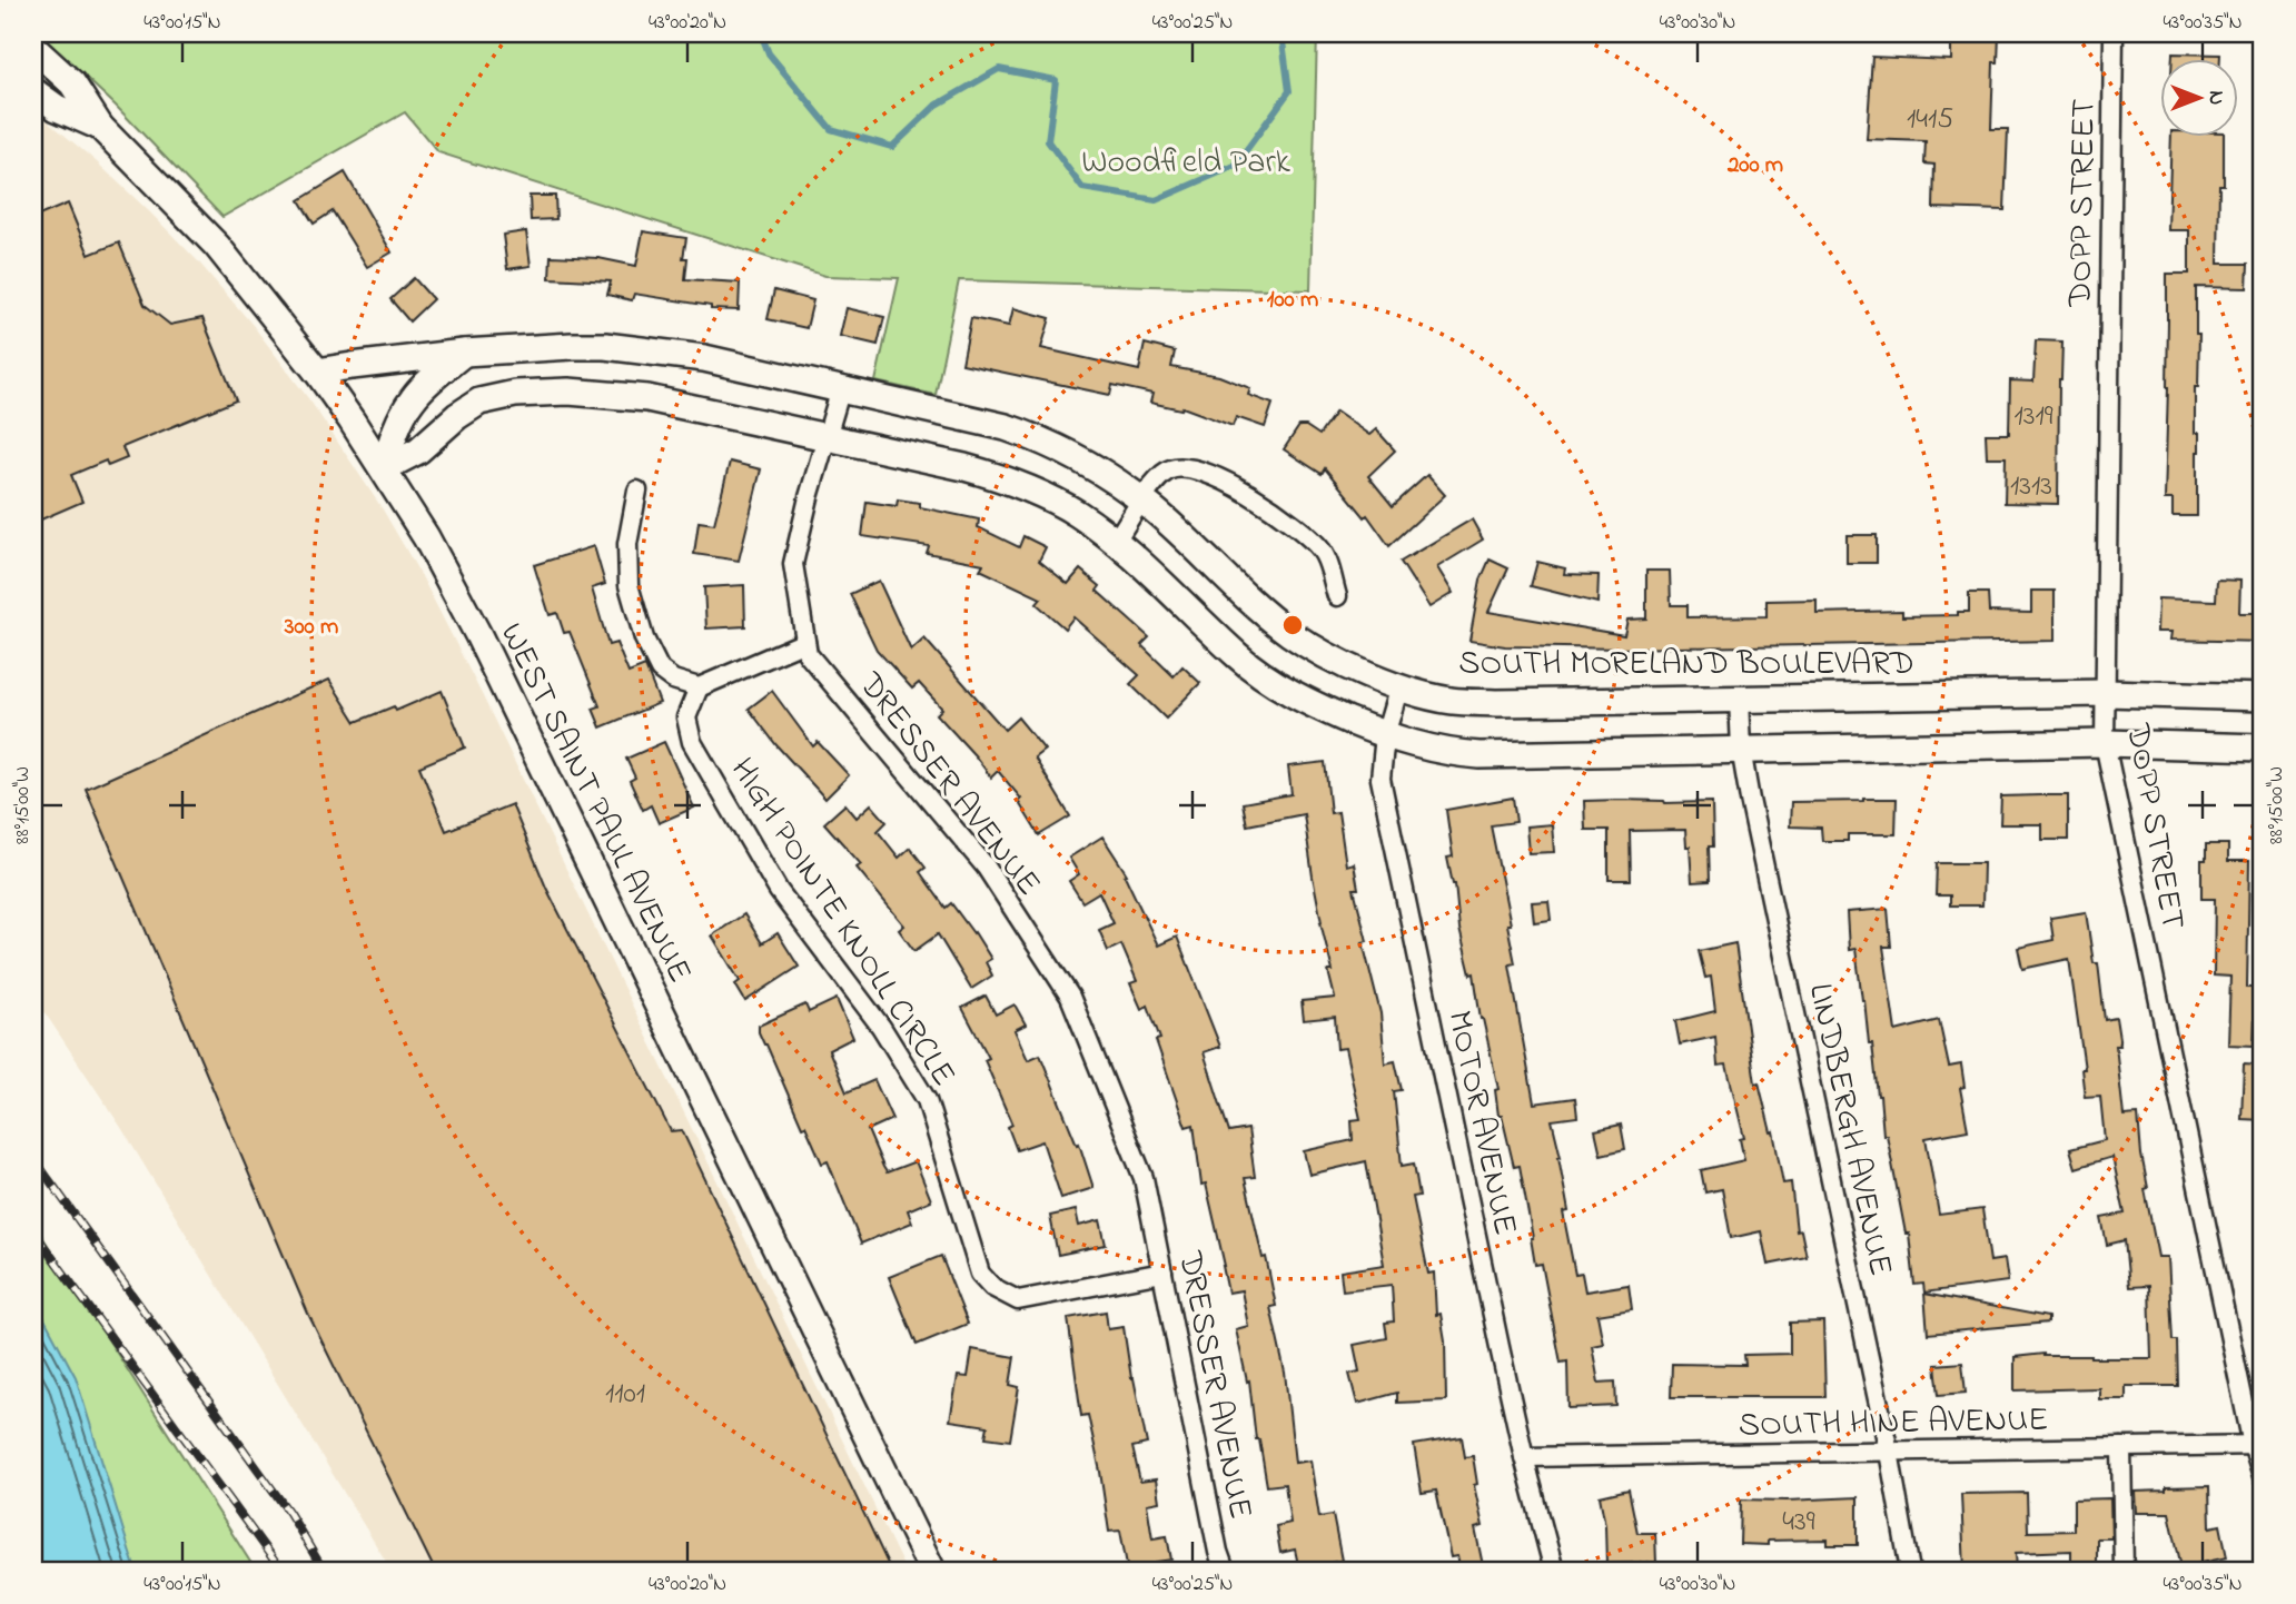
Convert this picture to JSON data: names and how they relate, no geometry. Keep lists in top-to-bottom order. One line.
{"streets":{"street":["DOPP STREET","SOUTH MORELAND BOULEVARD","DRESSER AVENUE","WEST SAINT PAUL AVENUE","HIGH POINTE KNOLL CIRCLE","MOTOR AVENUE","LINDBERGH AVENUE","SOUTH HINE AVENUE"]},"crossings":[["DOPP STREET","SOUTH MORELAND BOULEVARD"],["DOPP STREET","SOUTH HINE AVENUE"],["SOUTH MORELAND BOULEVARD","DRESSER AVENUE"],["SOUTH MORELAND BOULEVARD","WEST SAINT PAUL AVENUE"],["SOUTH MORELAND BOULEVARD","MOTOR AVENUE"],["SOUTH MORELAND BOULEVARD","LINDBERGH AVENUE"],["DRESSER AVENUE","HIGH POINTE KNOLL CIRCLE"],["MOTOR AVENUE","SOUTH HINE AVENUE"],["LINDBERGH AVENUE","SOUTH HINE AVENUE"]],"parks":["Woodfield Park"],"house_numbers":["1415","1319","1313","1101","439"],"north":"right","coordinates":["43°00'15\"N","43°00'20\"N","43°00'25\"N","43°00'30\"N","43°00'35\"N","88°15'00\"W"],"rings":["200 m","100 m","300 m"]}
